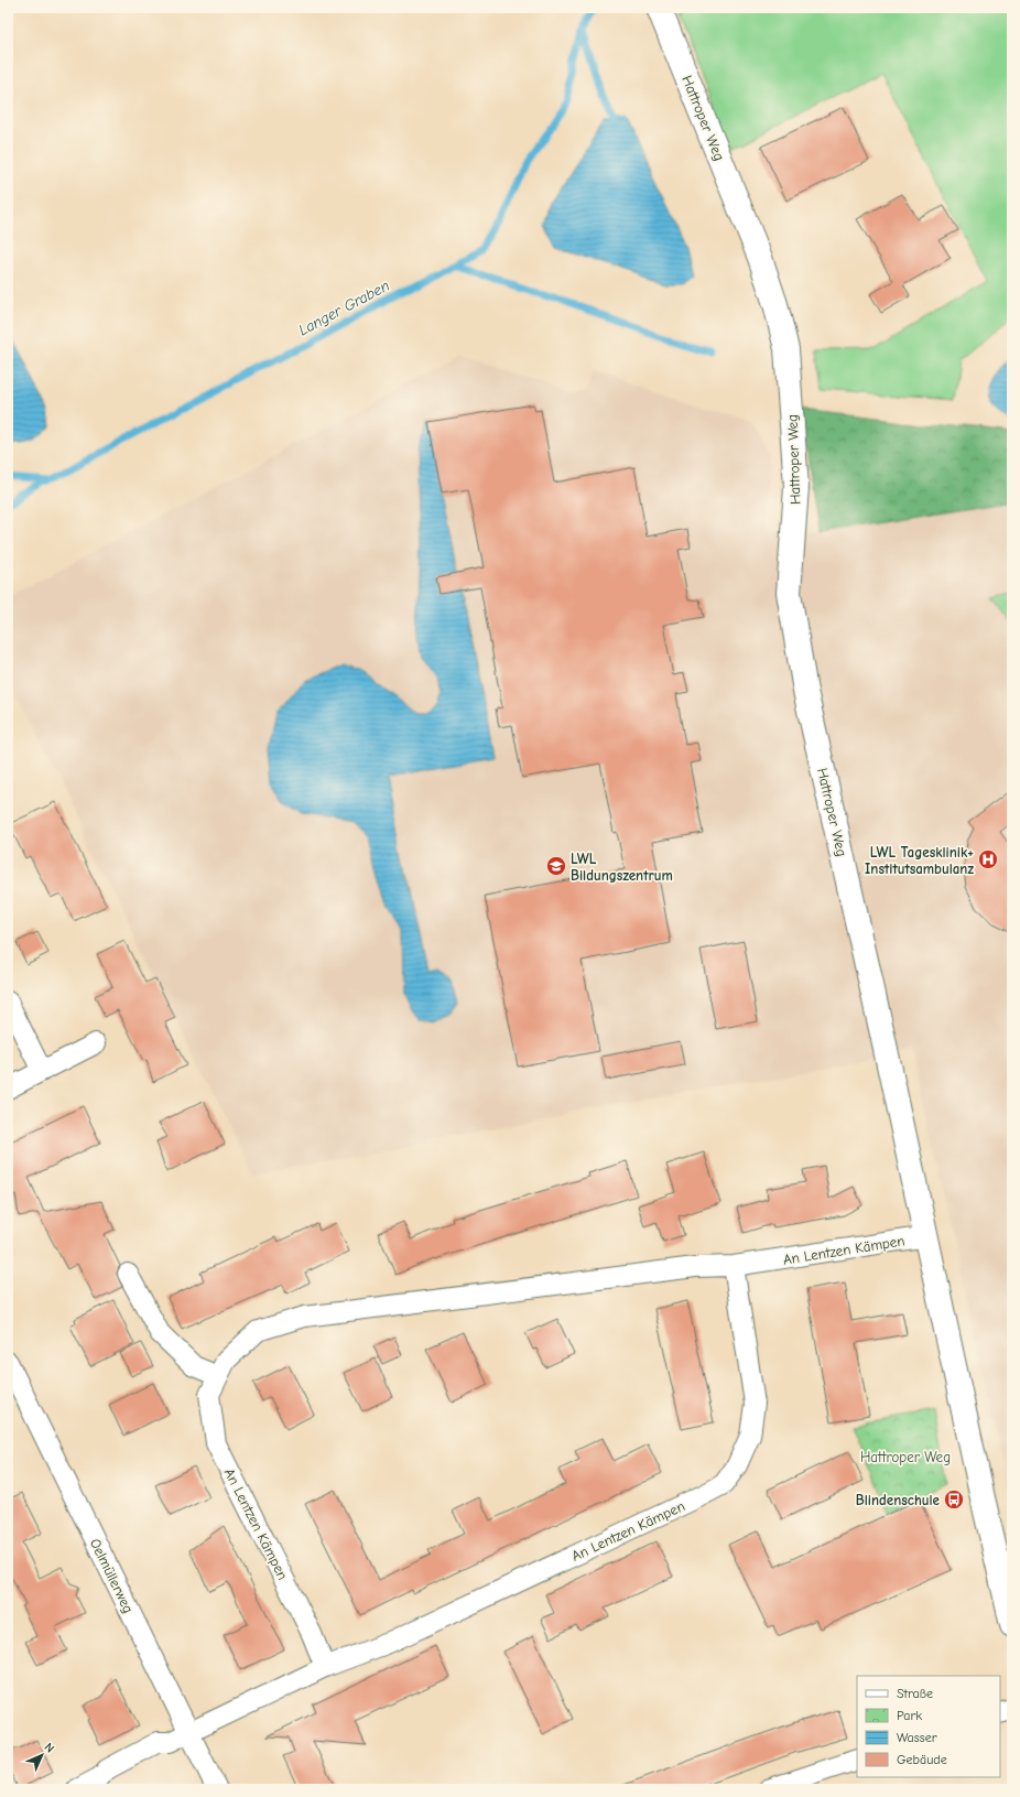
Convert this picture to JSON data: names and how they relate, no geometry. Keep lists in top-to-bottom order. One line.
{"streets":{"main road":["Hattroper Weg"],"street":["An Lentzen Kämpen","Oelmüllerweg"]},"crossings":[["Hattroper Weg","An Lentzen Kämpen"],["An Lentzen Kämpen","Oelmüllerweg"]],"water":["Langer Graben"],"parks":["Hattroper Weg"],"places":{"hospital":["LWL Tagesklinik+ Institutsambulanz"],"school or university":["LWL Bildungszentrum"],"bus stop":["Blindenschule"]},"legend":["Straße","Park","Wasser","Gebäude"],"north":"top right"}
